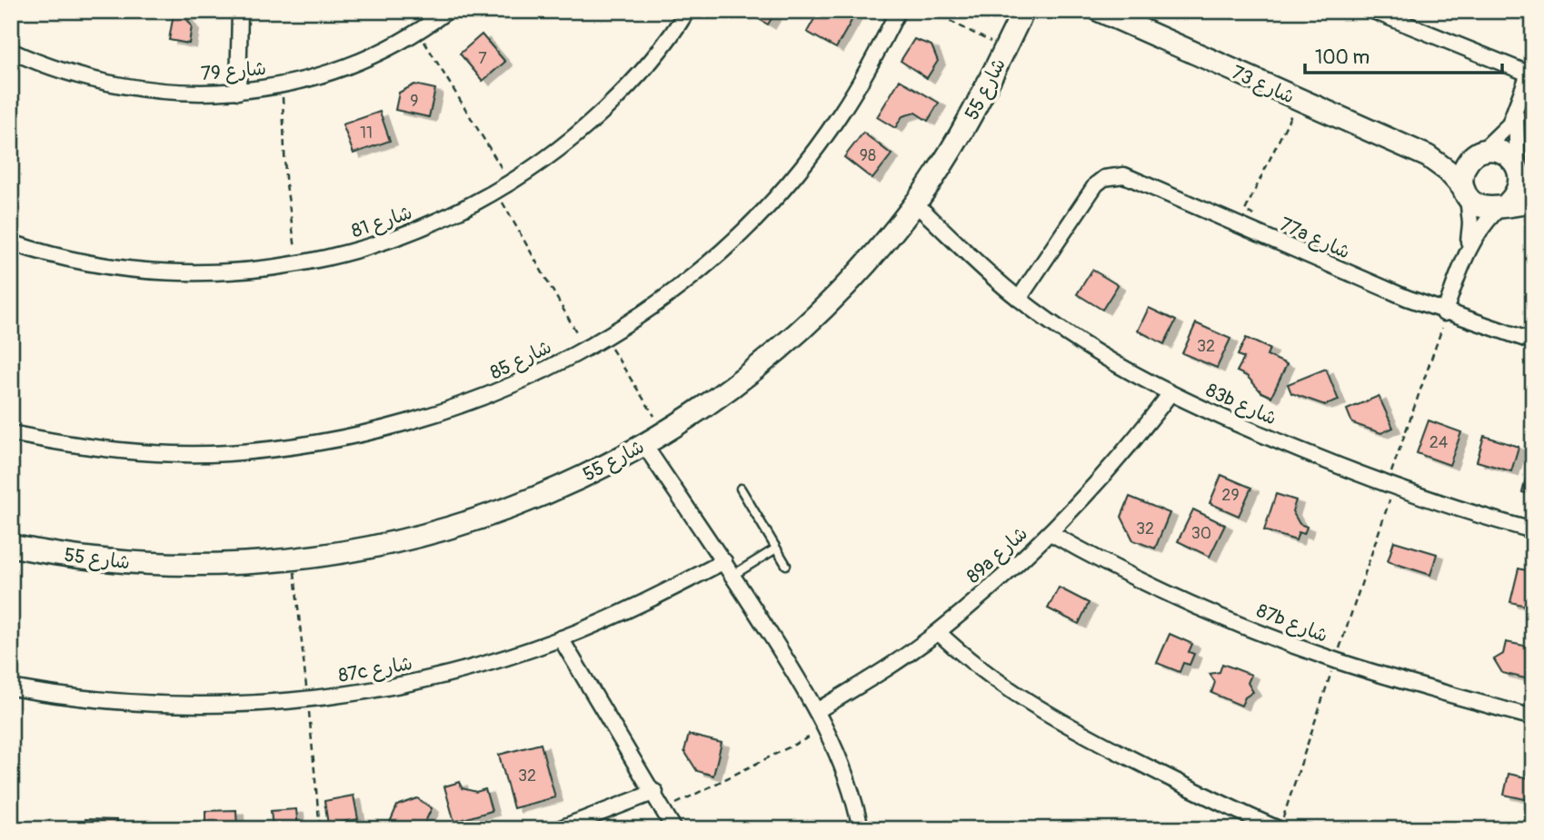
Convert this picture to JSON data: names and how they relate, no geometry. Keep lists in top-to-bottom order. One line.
{"streets":{"street":["شارع 79","شارع 73","شارع 55","شارع 81","77a شارع","شارع 85","83b شارع","89a شارع","87b شارع","87c شارع"]},"crossings":[["شارع 55","83b شارع"],["77a شارع","83b شارع"],["83b شارع","89a شارع"],["89a شارع","87b شارع"]],"house_numbers":["7","9","11","98","32","24","29","32","30","32"],"scale_bar":"100 m"}
